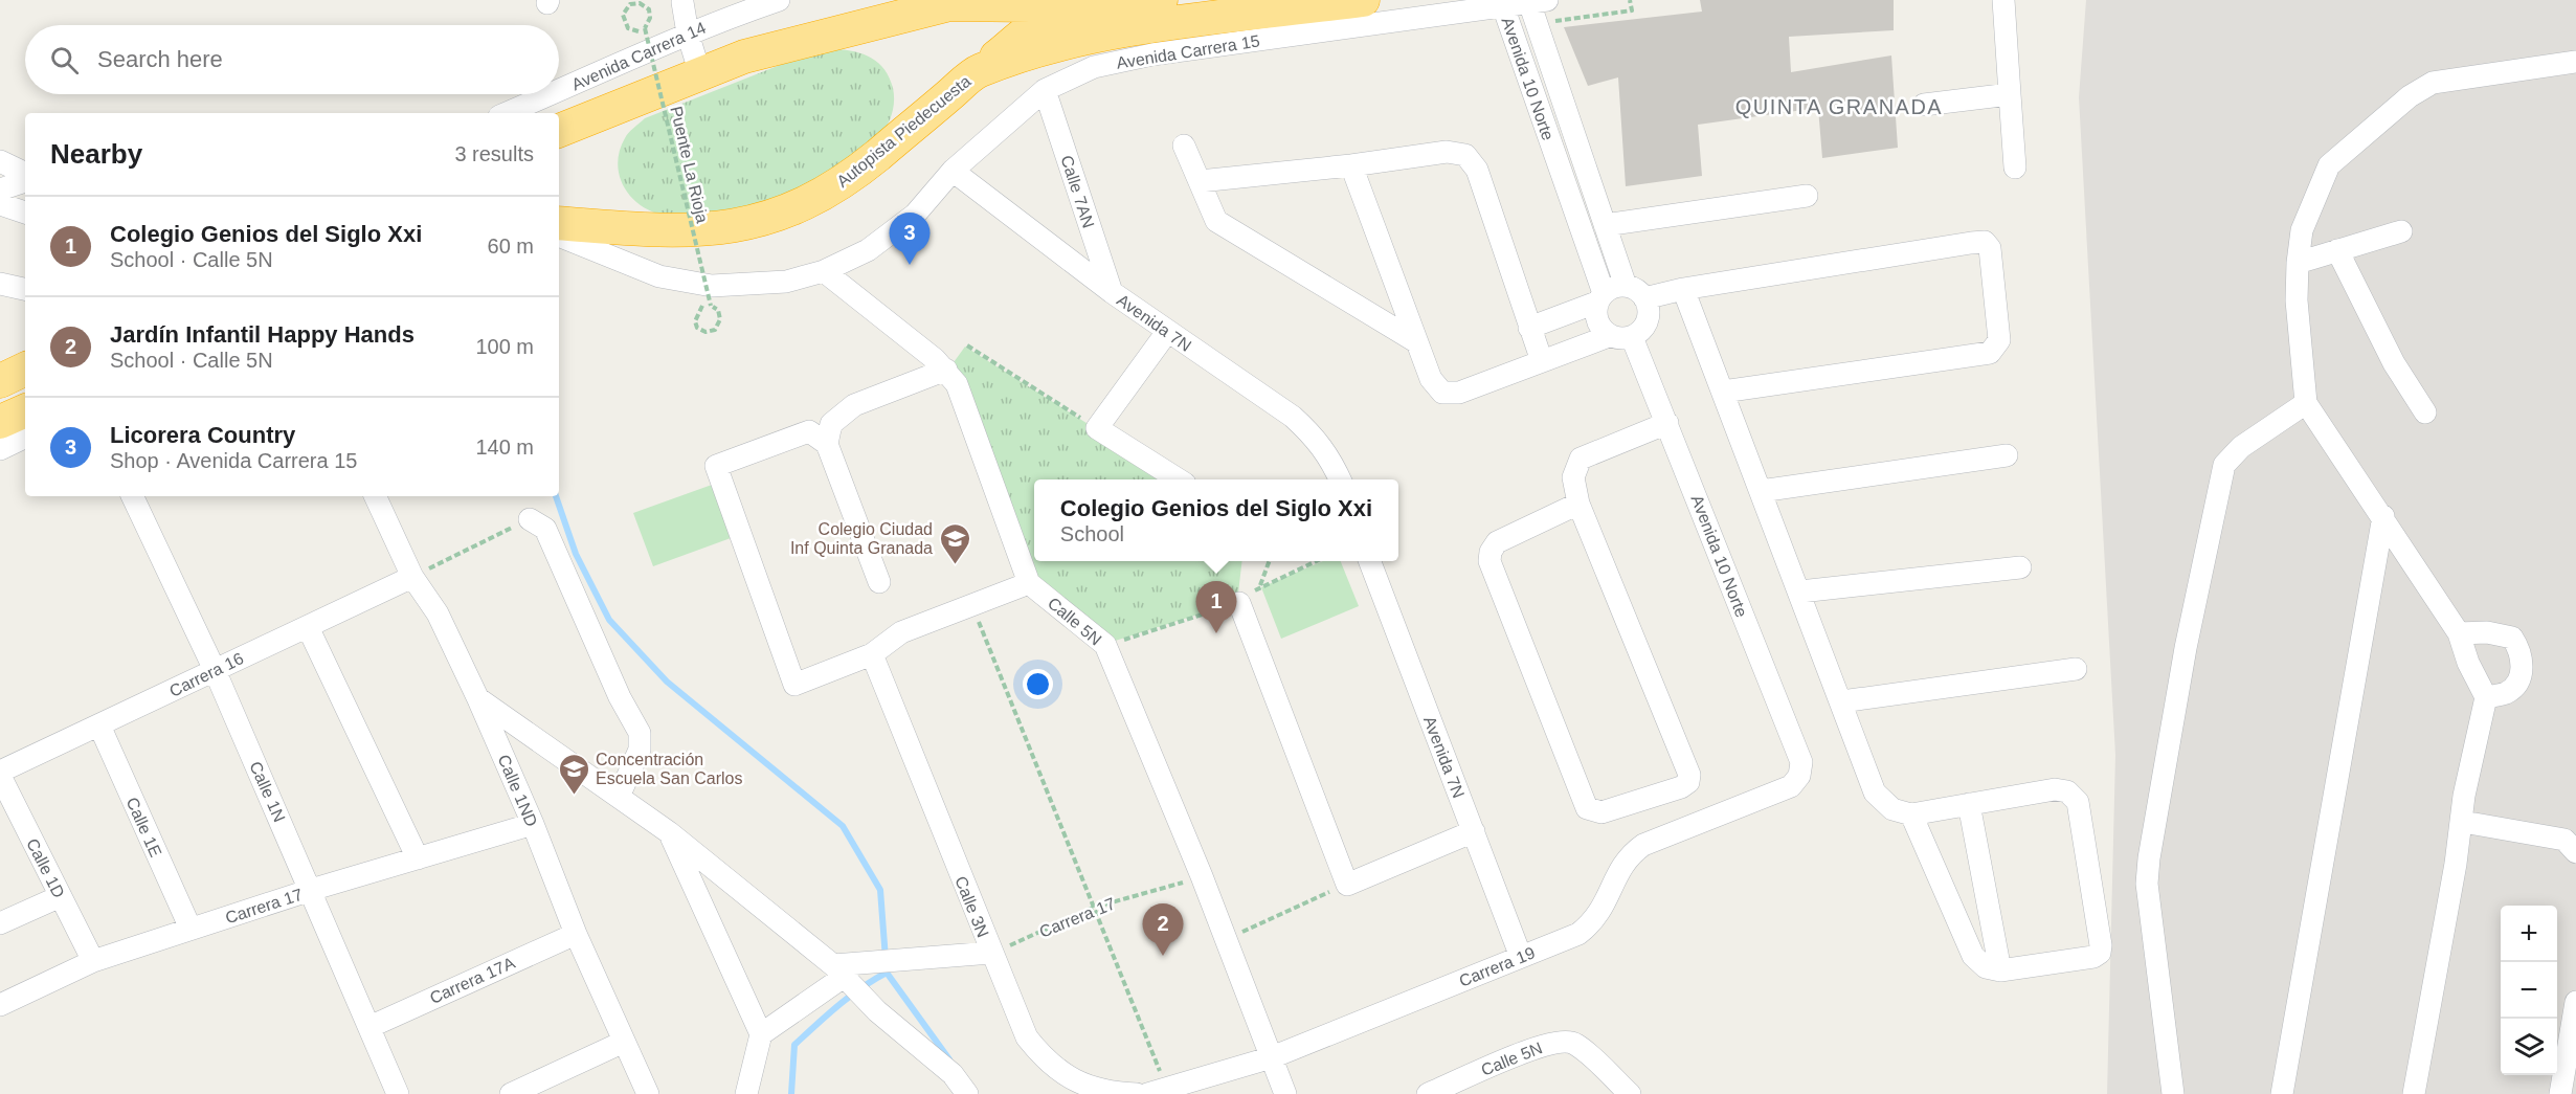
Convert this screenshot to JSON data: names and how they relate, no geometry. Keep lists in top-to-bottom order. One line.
{"streets":{"highway":["Autopista Piedecuesta"],"street":["Avenida Carrera 15","Avenida Carrera 14","Avenida 10 Norte","Calle 7AN","Avenida 7N","Calle 5N","Carrera 16","Calle 1ND","Calle 1N","Calle 1E","Calle 1D","Carrera 17","Calle 3N","Carrera 19","Carrera 17A"],"path":["Puente La Rioja"]},"crossings":[["Avenida Carrera 15","Avenida 10 Norte"],["Avenida Carrera 15","Calle 7AN"],["Avenida Carrera 15","Avenida 7N"],["Avenida 10 Norte","Carrera 19"],["Calle 7AN","Avenida 7N"],["Avenida 7N","Carrera 19"],["Calle 5N","Carrera 17"],["Calle 5N","Carrera 19"],["Carrera 16","Calle 1ND"],["Carrera 16","Calle 1N"],["Carrera 16","Calle 1E"],["Calle 1ND","Carrera 17"],["Calle 1ND","Carrera 17A"],["Calle 1N","Carrera 17"],["Calle 1N","Carrera 17A"],["Calle 1E","Carrera 17"],["Calle 1D","Carrera 17"],["Carrera 17","Calle 3N"]],"districts":["QUINTA GRANADA"],"places":{"school or university":["Colegio Ciudad Inf Quinta Granada","Concentración Escuela San Carlos"]},"page":{"search":"Search here","heading":["Nearby","3 results"],"list":[{"mark":"1","name":"Colegio Genios del Siglo Xxi","note":"School · Calle 5N","value":"60 m"},{"mark":"2","name":"Jardín Infantil Happy Hands","note":"School · Calle 5N","value":"100 m"},{"mark":"3","name":"Licorera Country","note":"Shop · Avenida Carrera 15","value":"140 m"}],"pins":["3","1","2"],"popup":["Colegio Genios del Siglo Xxi","School"],"map_buttons":["+","−"]}}
